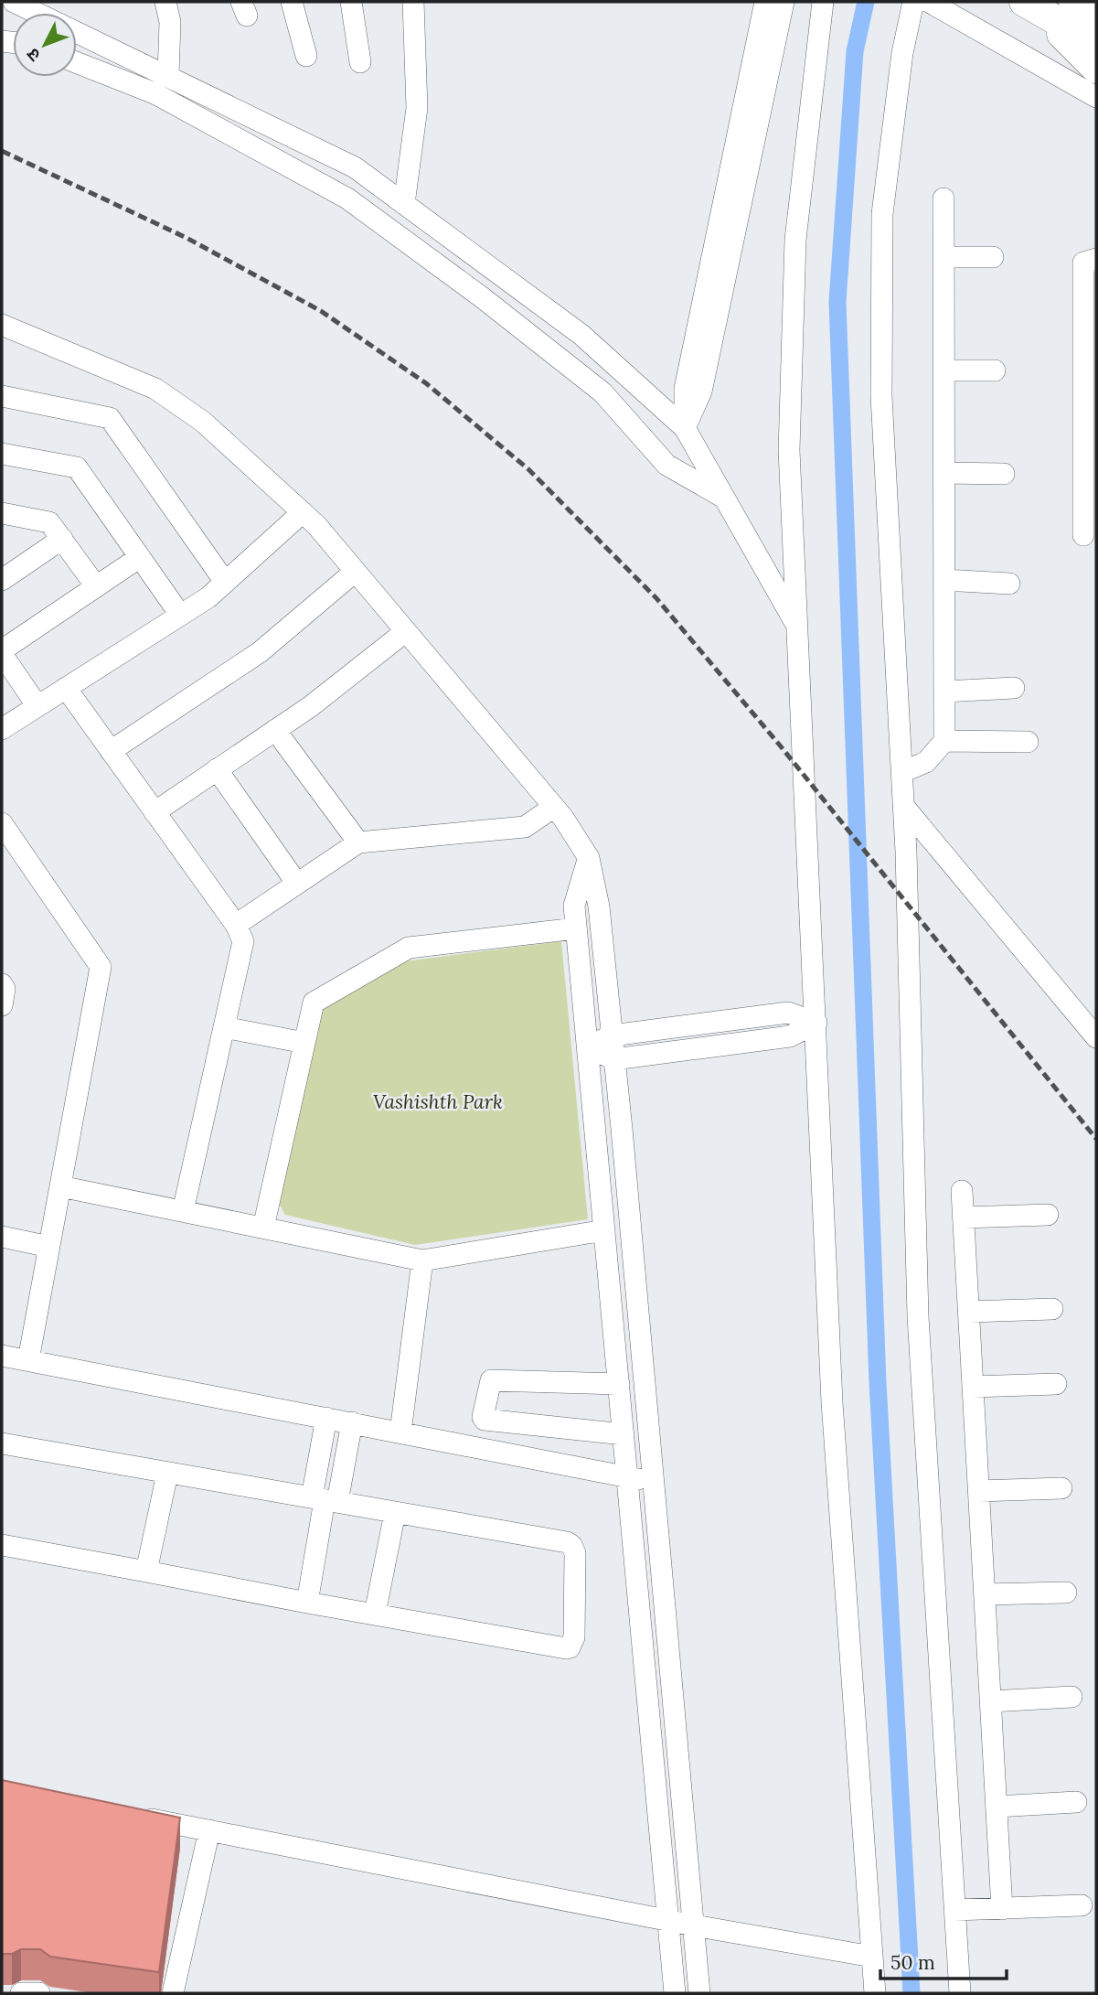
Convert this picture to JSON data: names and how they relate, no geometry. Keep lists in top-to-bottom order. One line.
{"parks":["Vashishth Park"],"scale_bar":"50 m","north":"bottom left"}
